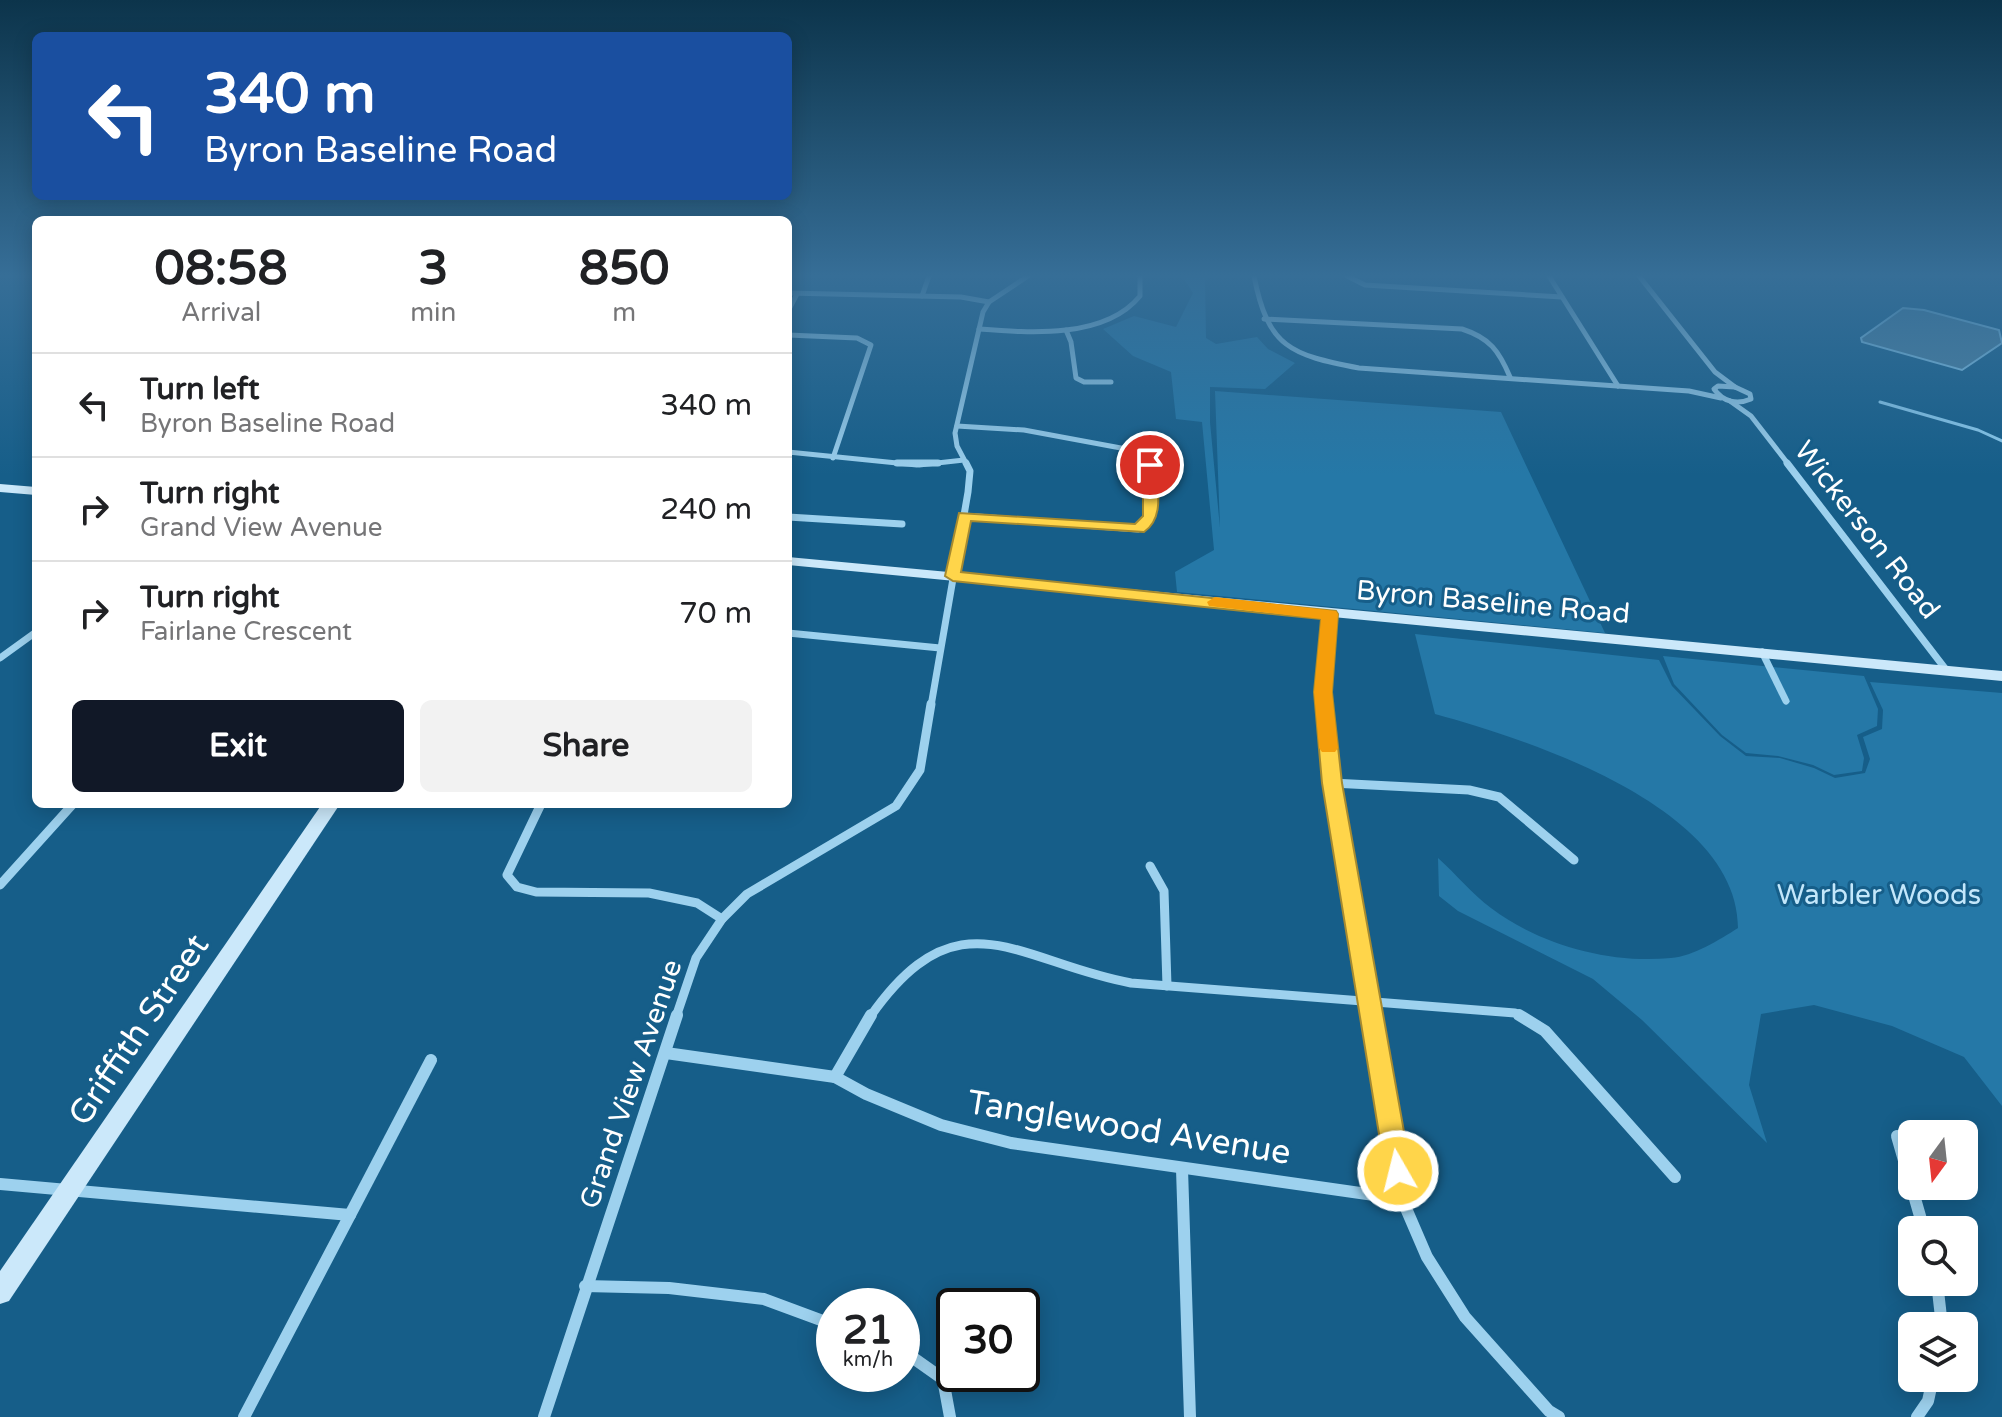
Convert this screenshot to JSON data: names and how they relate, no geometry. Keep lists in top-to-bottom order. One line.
{"streets":{"main road":["Byron Baseline Road","Griffith Street"],"street":["Wickerson Road","Grand View Avenue","Tanglewood Avenue"]},"crossings":[["Wickerson Road","Byron Baseline Road"],["Byron Baseline Road","Grand View Avenue"],["Grand View Avenue","Tanglewood Avenue"]],"parks":["Warbler Woods"],"north":"bottom","page":{"turn":["340 m","Byron Baseline Road"],"eta":["08:58","Arrival","3","min","850","m"],"list":[{"name":"Turn left","note":"Byron Baseline Road","value":"340 m"},{"name":"Turn right","note":"Grand View Avenue","value":"240 m"},{"name":"Turn right","note":"Fairlane Crescent","value":"70 m"}],"buttons":["Exit","Share"],"speed":"21 km/h","limit":"30"}}
